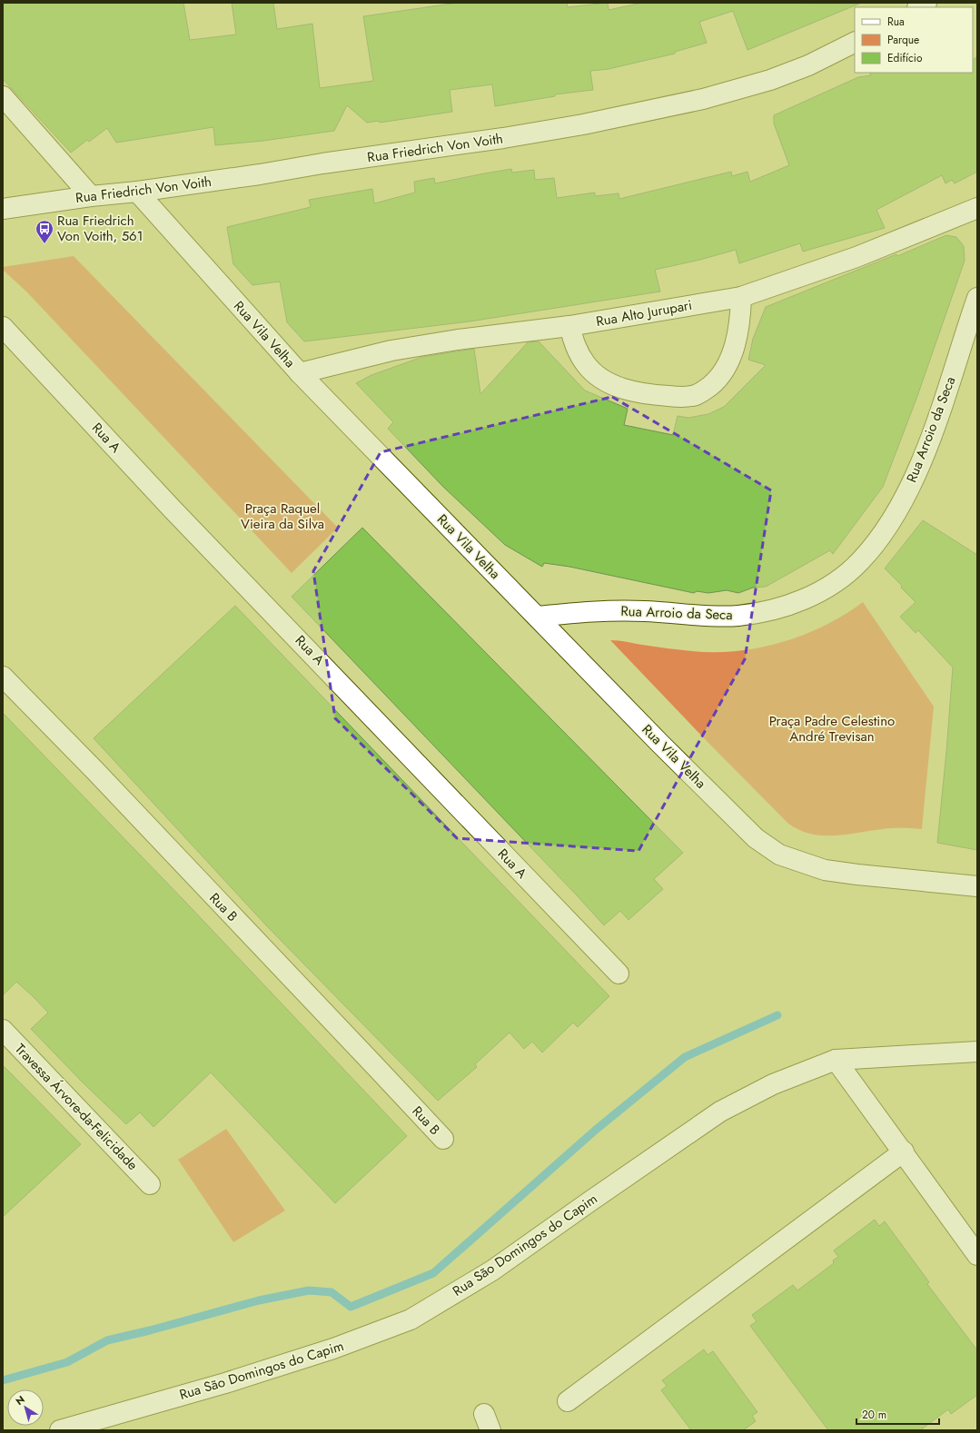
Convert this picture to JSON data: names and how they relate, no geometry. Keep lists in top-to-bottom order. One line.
{"streets":{"street":["Rua Friedrich Von Voith","Rua Alto Jurupari","Rua Vila Velha","Rua Arroio da Seca","Rua A","Rua B","Travessa Árvore-da-Felicidade","Rua São Domingos do Capim"]},"crossings":[["Rua Friedrich Von Voith","Rua Vila Velha"],["Rua Alto Jurupari","Rua Vila Velha"],["Rua Vila Velha","Rua Arroio da Seca"]],"parks":["Praça Raquel Vieira da Silva","Praça Padre Celestino André Trevisan"],"places":{"bus stop":["Rua Friedrich Von Voith, 561"]},"legend":["Rua","Parque","Edifício"],"scale_bar":"20 m","north":"top left"}
